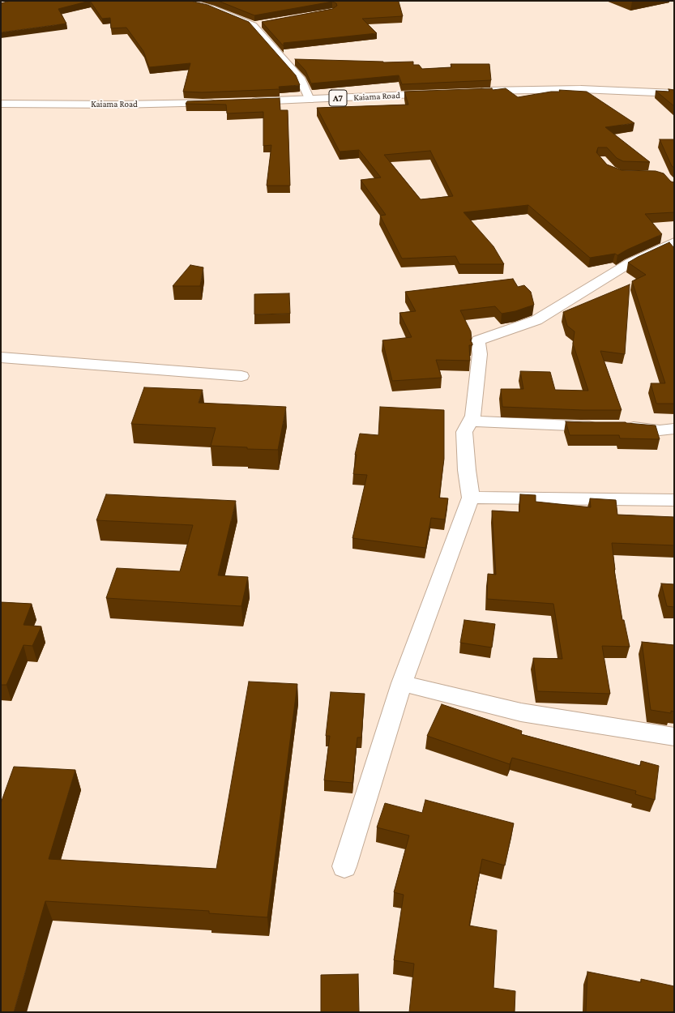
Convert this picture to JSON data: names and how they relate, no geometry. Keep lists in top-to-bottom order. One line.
{"streets":{"main road":["Kaiama Road","A7"]}}
